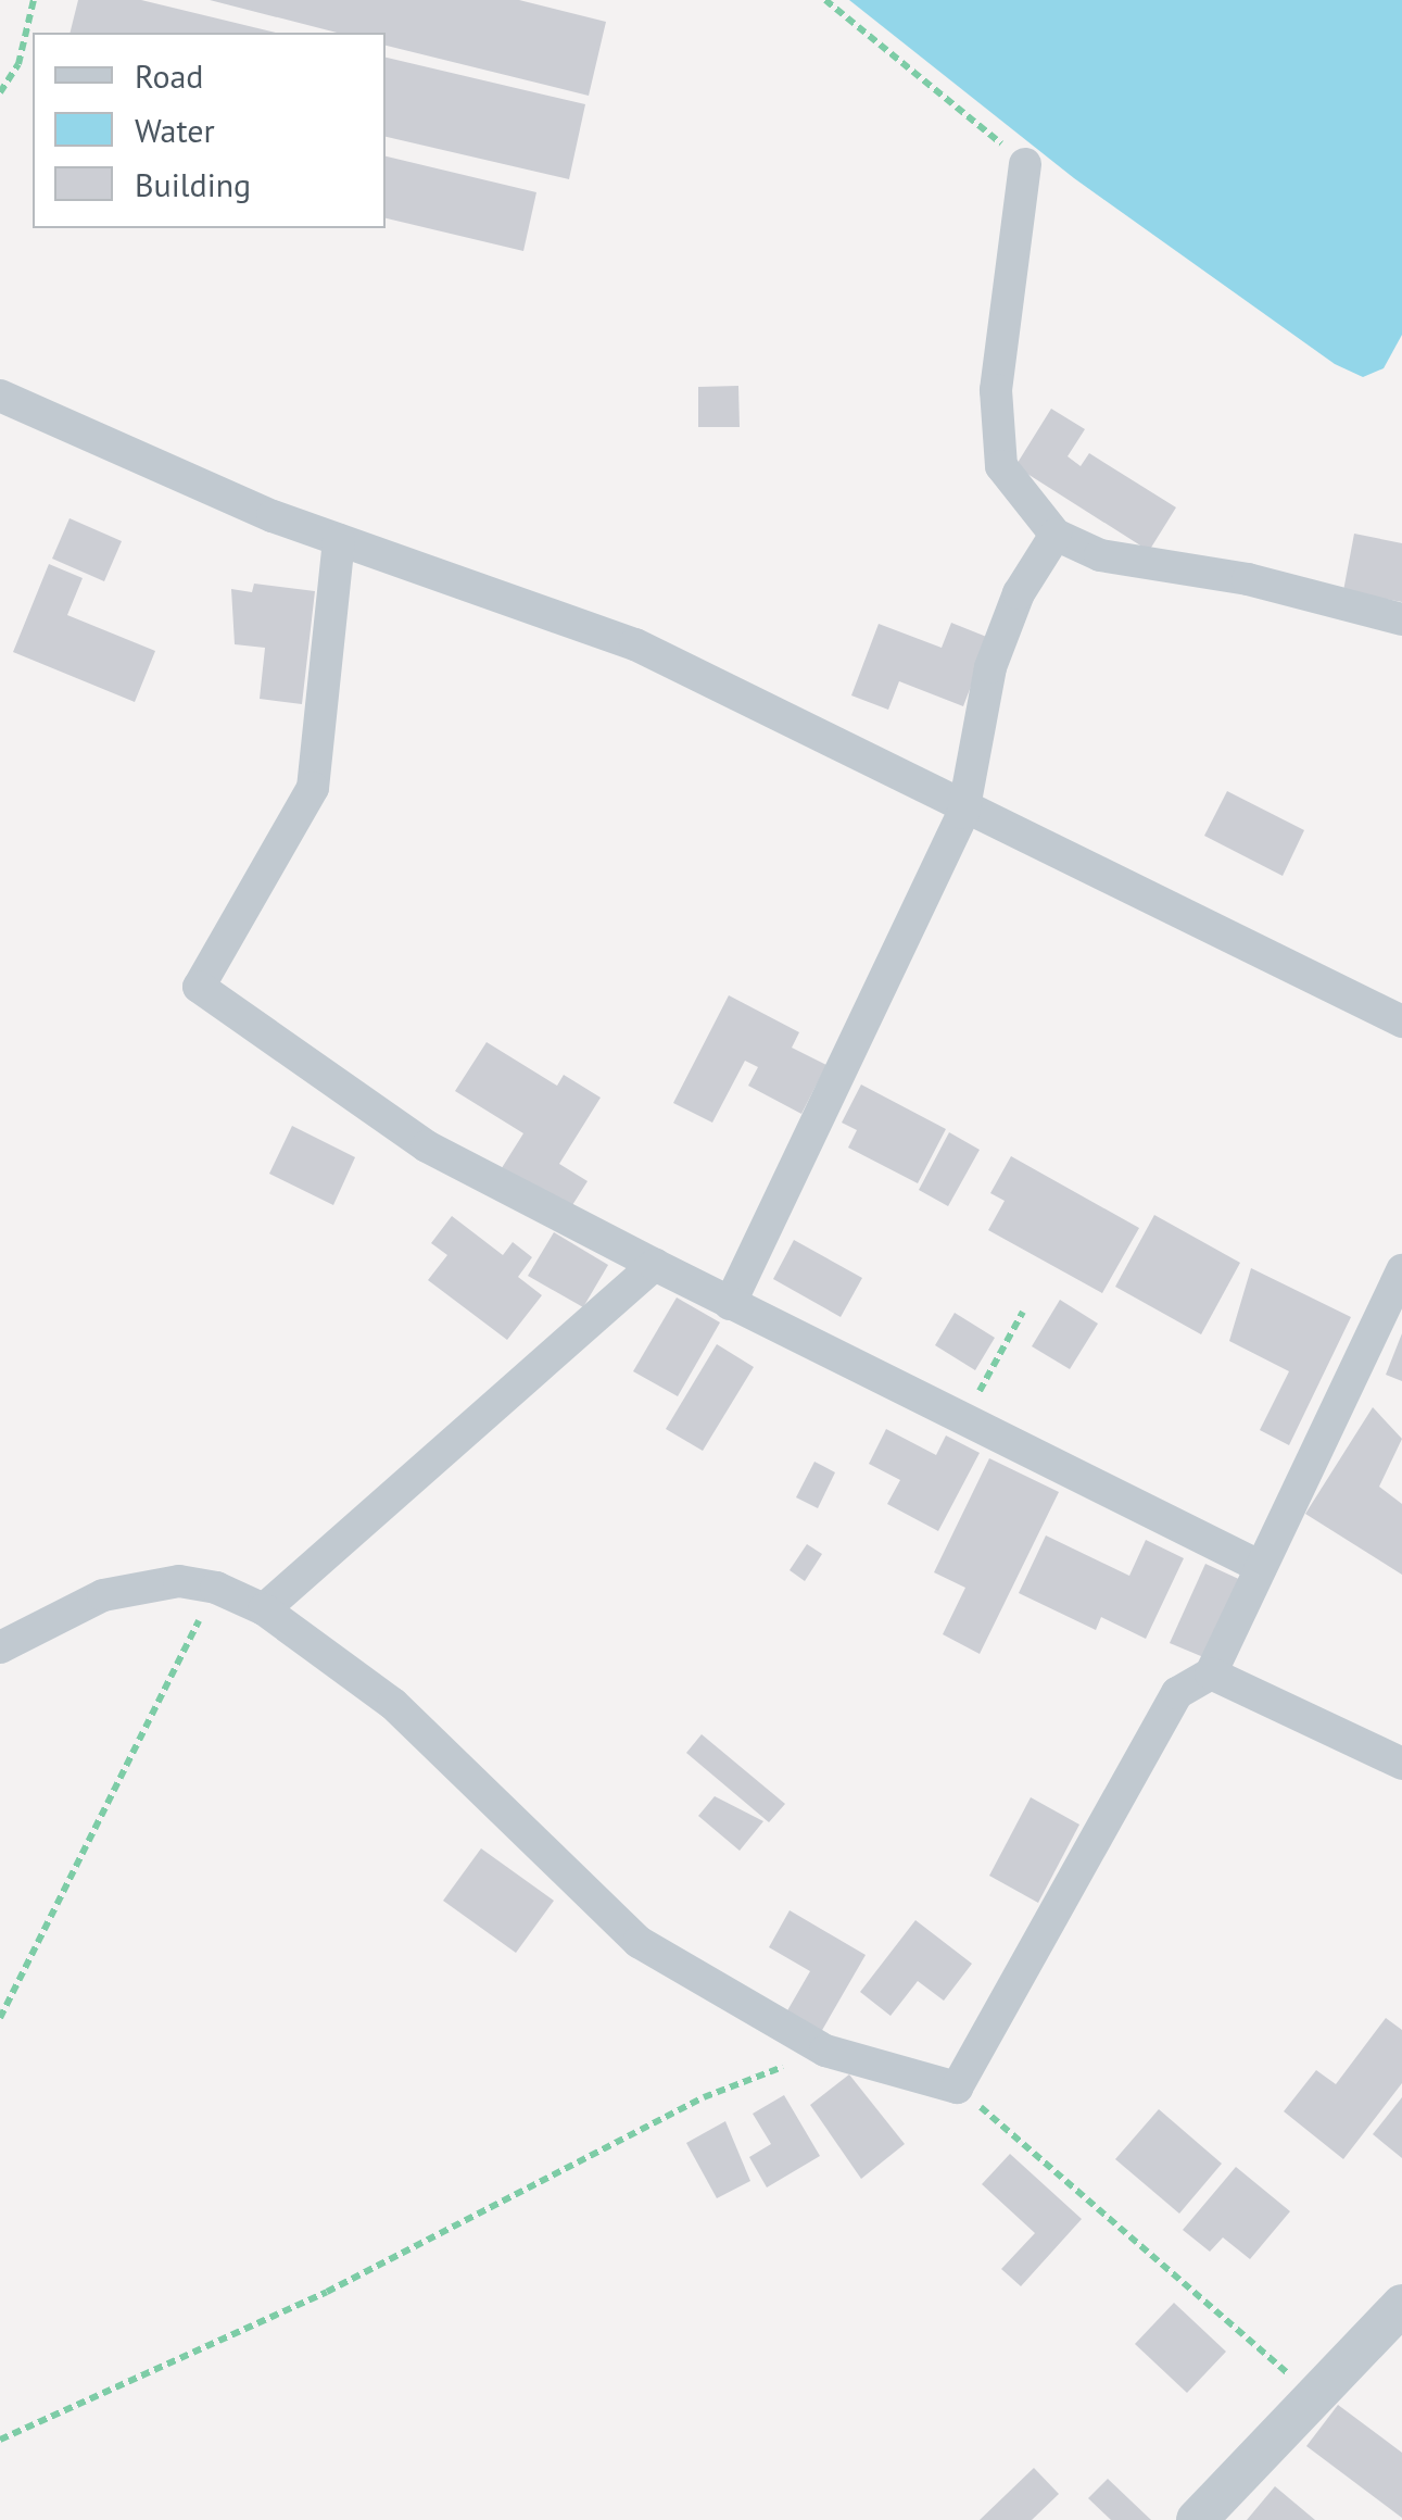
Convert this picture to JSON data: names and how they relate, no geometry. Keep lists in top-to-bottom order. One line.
{"legend":["Road","Water","Building"]}
